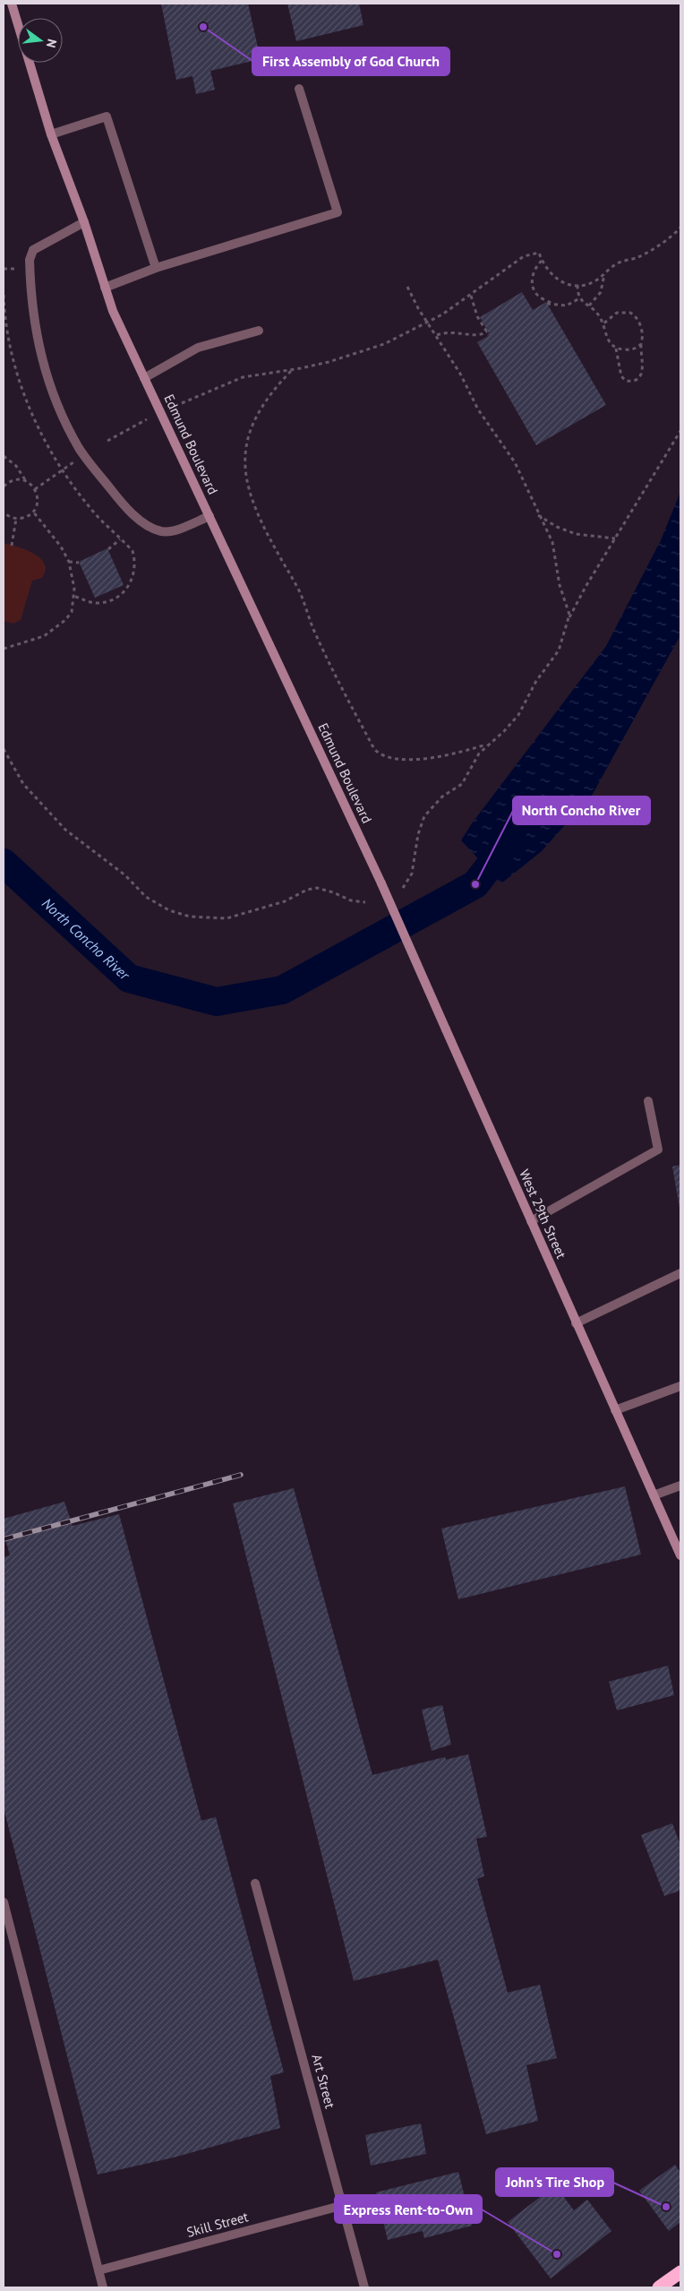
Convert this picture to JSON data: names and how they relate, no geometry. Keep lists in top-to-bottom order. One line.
{"streets":{"main road":["Edmund Boulevard","West 29th Street"],"street":["Art Street","Skill Street"]},"crossings":[["Edmund Boulevard","West 29th Street"],["Art Street","Skill Street"]],"water":["North Concho River"],"places":["First Assembly of God Church","North Concho River","John's Tire Shop","Express Rent-to-Own"],"north":"right"}
